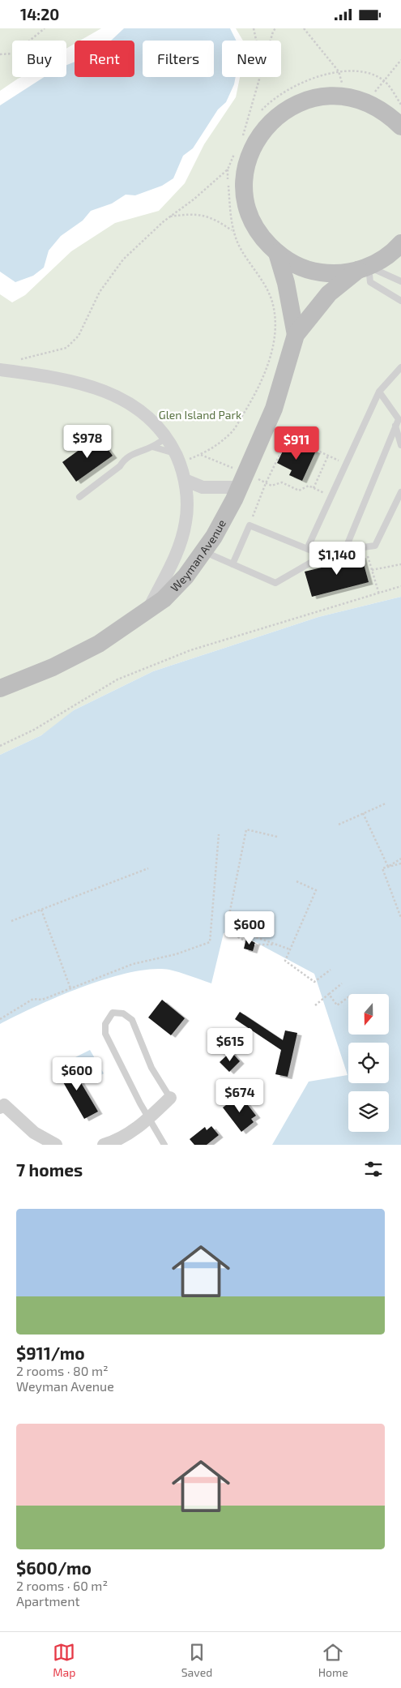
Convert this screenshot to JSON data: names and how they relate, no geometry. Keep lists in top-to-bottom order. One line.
{"streets":{"street":["Weyman Avenue"]},"parks":["Glen Island Park"],"north":"bottom","page":{"status":"14:20","chip":["Buy","Rent","Filters","New"],"price":["$978","$911","$1,140","$600","$615","$600","$674"],"heading":"7 homes","list":[{"name":"$911/mo","note":"2 rooms · 80 m² · Weyman Avenue"},{"name":"$600/mo","note":"2 rooms · 60 m² · Apartment"}],"tabs":["Map","Saved","Home"]}}
